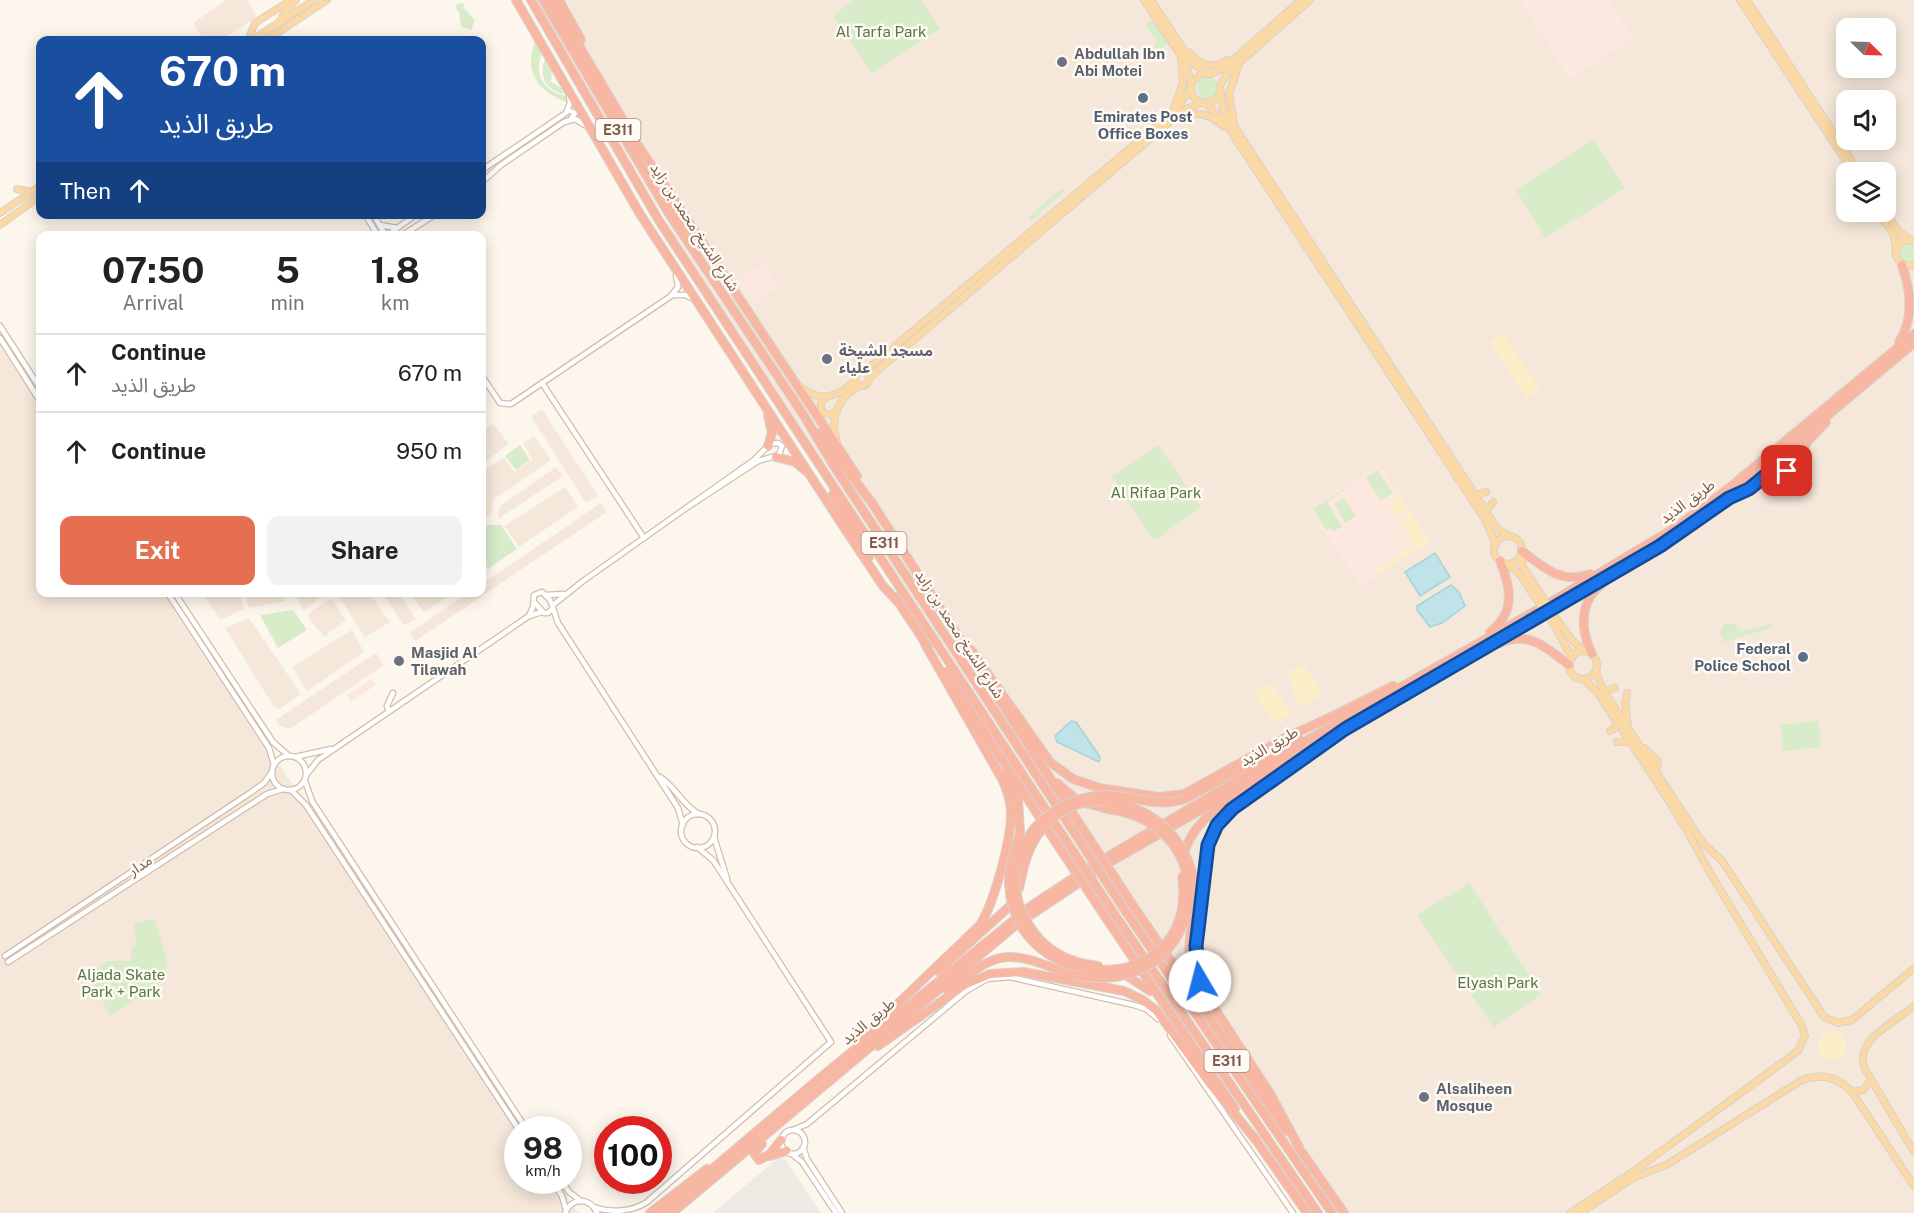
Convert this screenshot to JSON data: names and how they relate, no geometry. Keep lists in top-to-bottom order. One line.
{"streets":{"highway":["E311","شارع الشيخ محمد بن زايد","طريق الذيد"],"street":["مدار"]},"parks":["Al Tarfa Park","Al Rifaa Park","Aljada Skate Park + Park","Elyash Park"],"places":["Abdullah Ibn Abi Motei","Emirates Post Office Boxes","مسجد الشيخة علياء","Federal Police School","Masjid Al Tilawah","Alsaliheen Mosque"],"north":"bottom right","page":{"turn":["670 m","طريق الذيد"],"then":"Then","eta":["07:50","Arrival","5","min","1.8","km"],"list":[{"name":"Continue","note":"طريق الذيد","value":"670 m"},{"name":"Continue","value":"950 m"}],"buttons":["Exit","Share"],"speed":"98 km/h","limit":"100"}}
